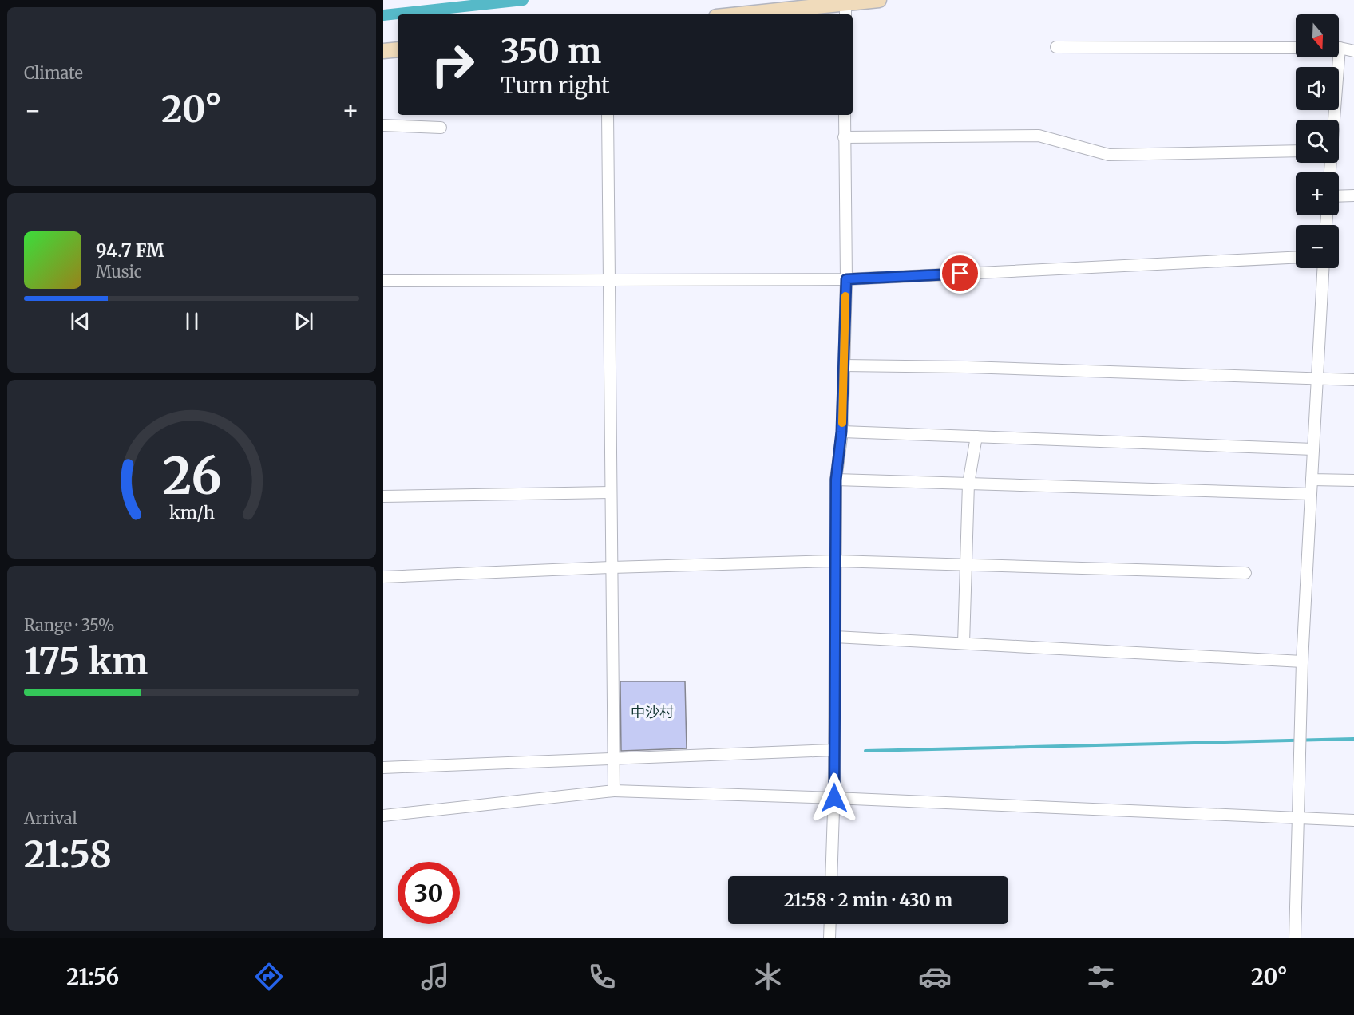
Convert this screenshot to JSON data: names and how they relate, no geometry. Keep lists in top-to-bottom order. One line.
{"districts":["中沙村"],"north":"bottom","page":{"tile":["Climate",["Range · 35%","175 km"],["Arrival","21:58"]],"map_buttons":["+","−"],"turn":["350 m","Turn right"],"heat":["−","20°","+"],"song":["94.7 FM","Music"],"limit":"30","trip":"21:58 · 2 min · 430 m","tabs":["21:56","20°"],"gauge":["26","km/h"]}}
